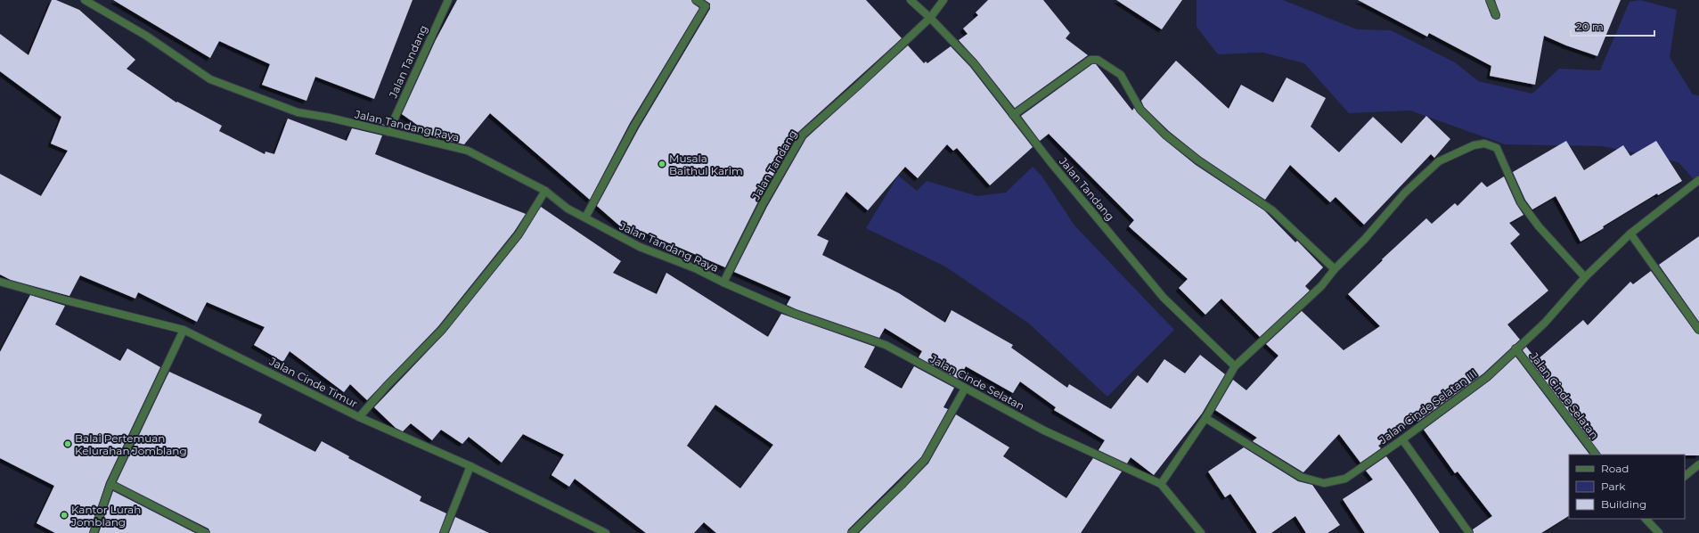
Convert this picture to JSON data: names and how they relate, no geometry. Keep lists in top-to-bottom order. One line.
{"streets":{"street":["Jalan Tandang","Jalan Tandang Raya","Jalan Cinde Timur","Jalan Cinde Selatan","Jalan Cinde Selatan III"]},"crossings":[["Jalan Tandang","Jalan Tandang Raya"],["Jalan Tandang","Jalan Cinde Selatan"],["Jalan Tandang Raya","Jalan Cinde Selatan"],["Jalan Cinde Selatan","Jalan Cinde Selatan III"]],"places":["Musala Baithul Karim","Balai Pertemuan Kelurahan Jomblang","Kantor Lurah Jomblang"],"legend":["Road","Park","Building"],"scale_bar":"20 m"}
